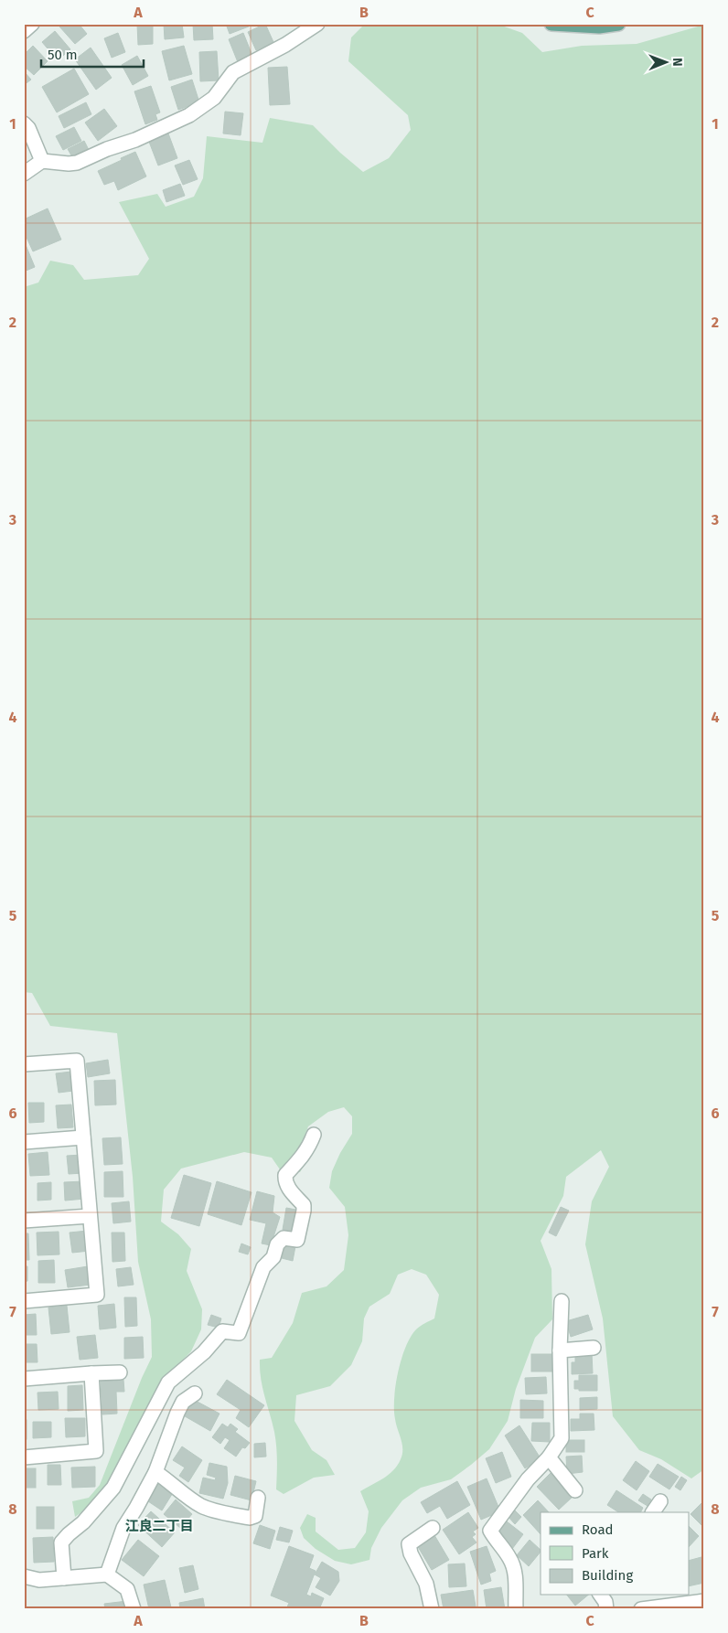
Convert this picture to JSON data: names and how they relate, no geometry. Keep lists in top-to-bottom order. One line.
{"districts":["江良二丁目"],"legend":["Road","Park","Building"],"scale_bar":"50 m","north":"right","grid":{"columns":["A","B","C"],"rows":["1","2","3","4","5","6","7","8"]}}
